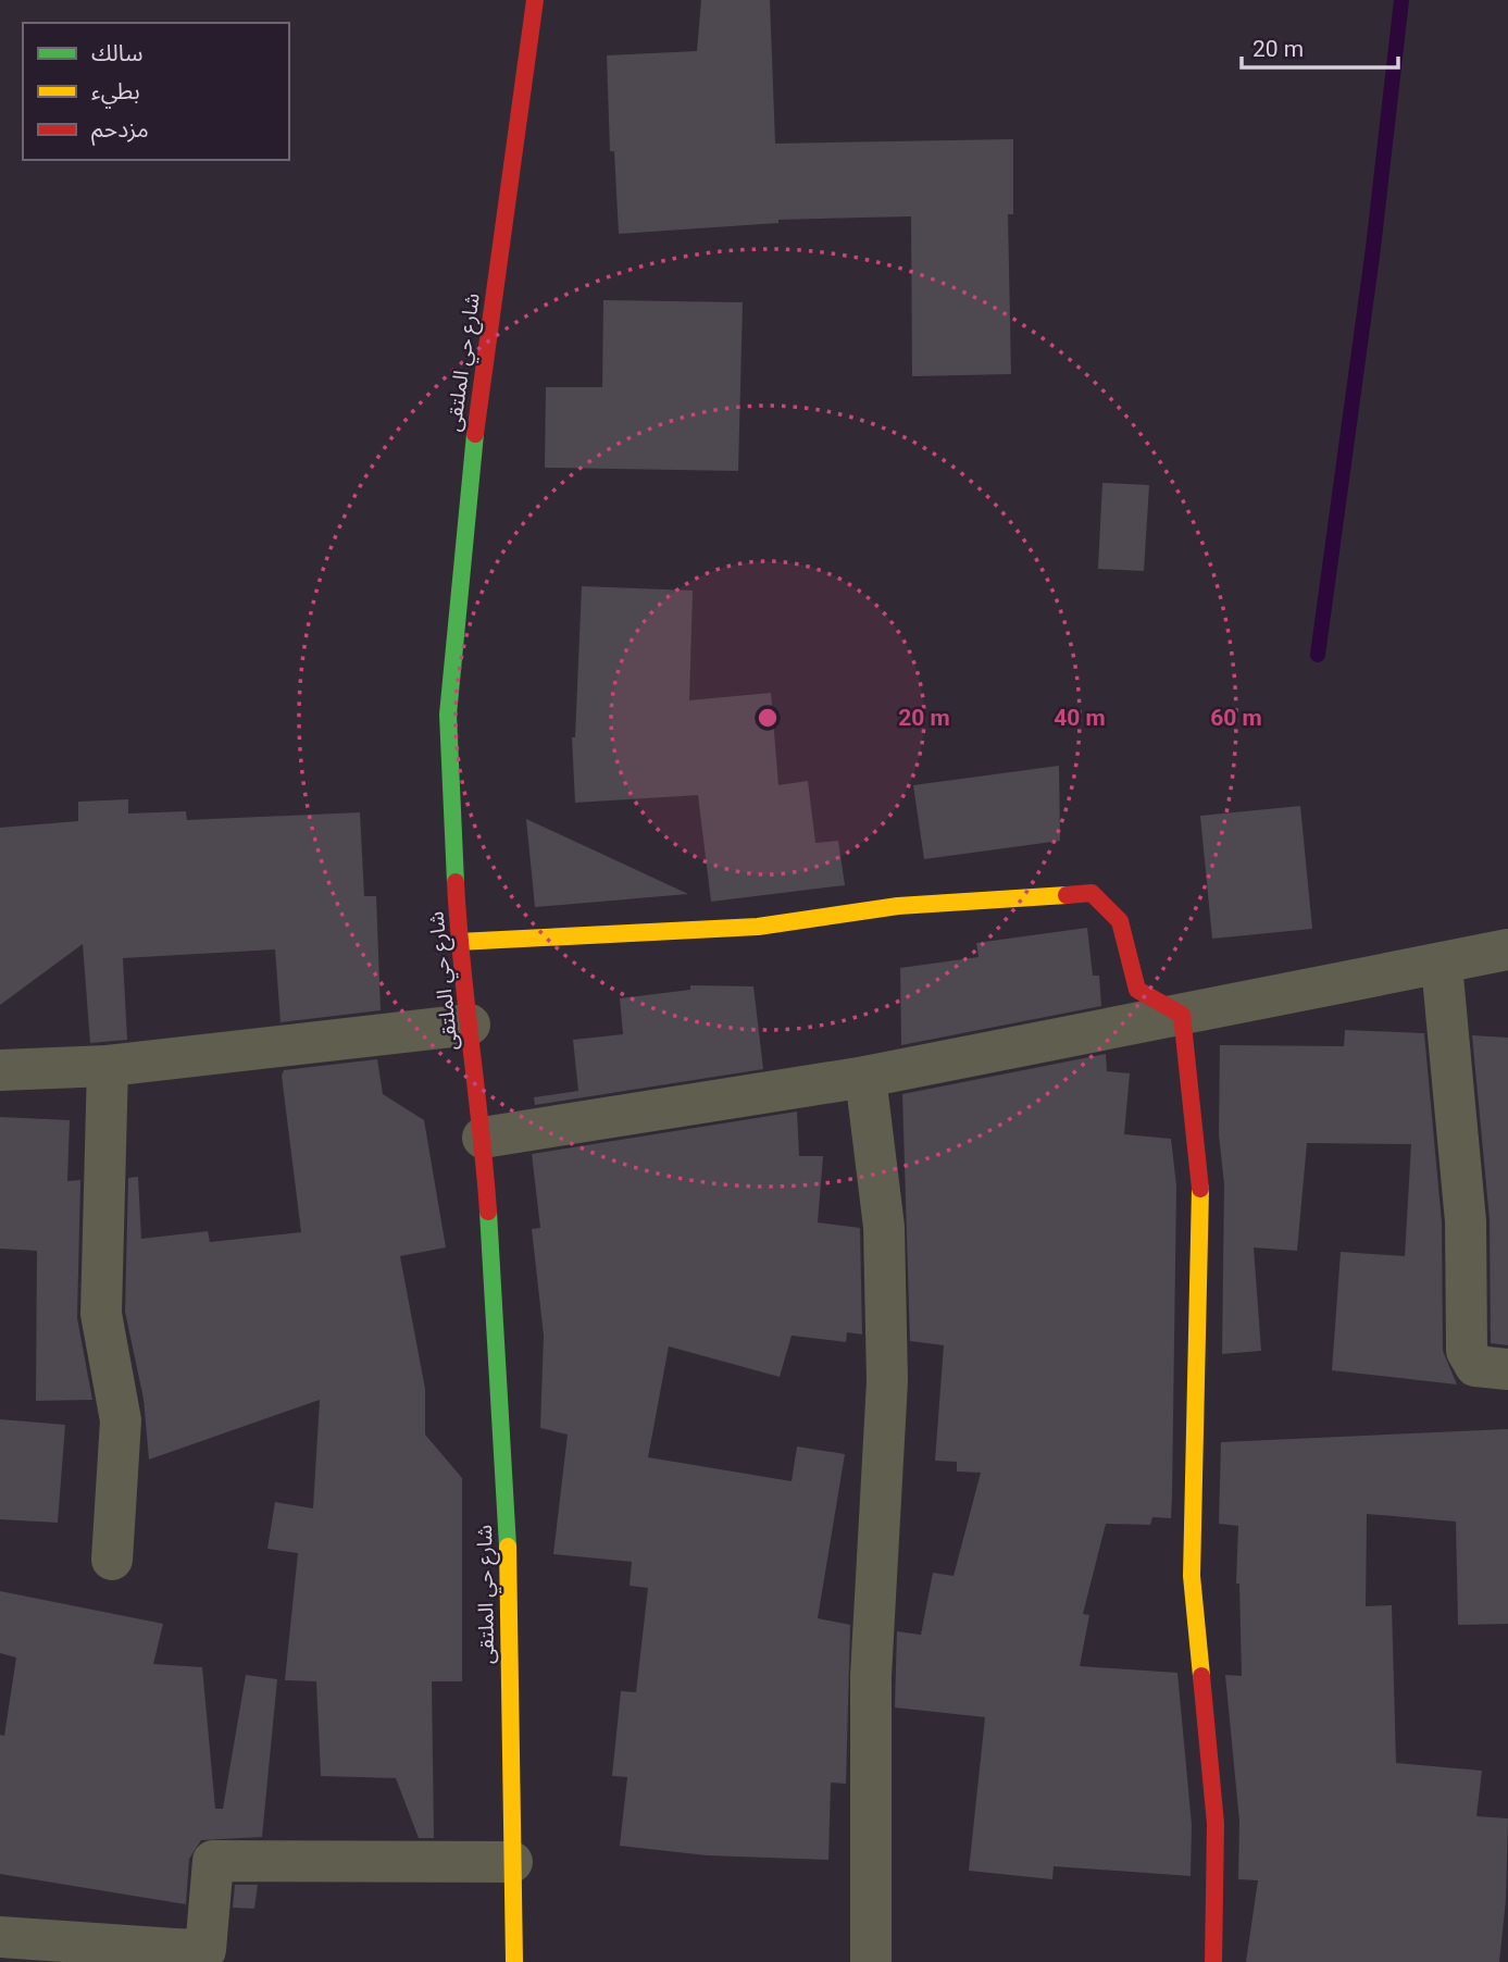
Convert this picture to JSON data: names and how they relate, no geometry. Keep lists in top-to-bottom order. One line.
{"streets":{"street":["شارع حي الملتقى"]},"legend":["سالك","بطيء","مزدحم"],"scale_bar":"20 m","rings":["20 m","40 m","60 m"]}
